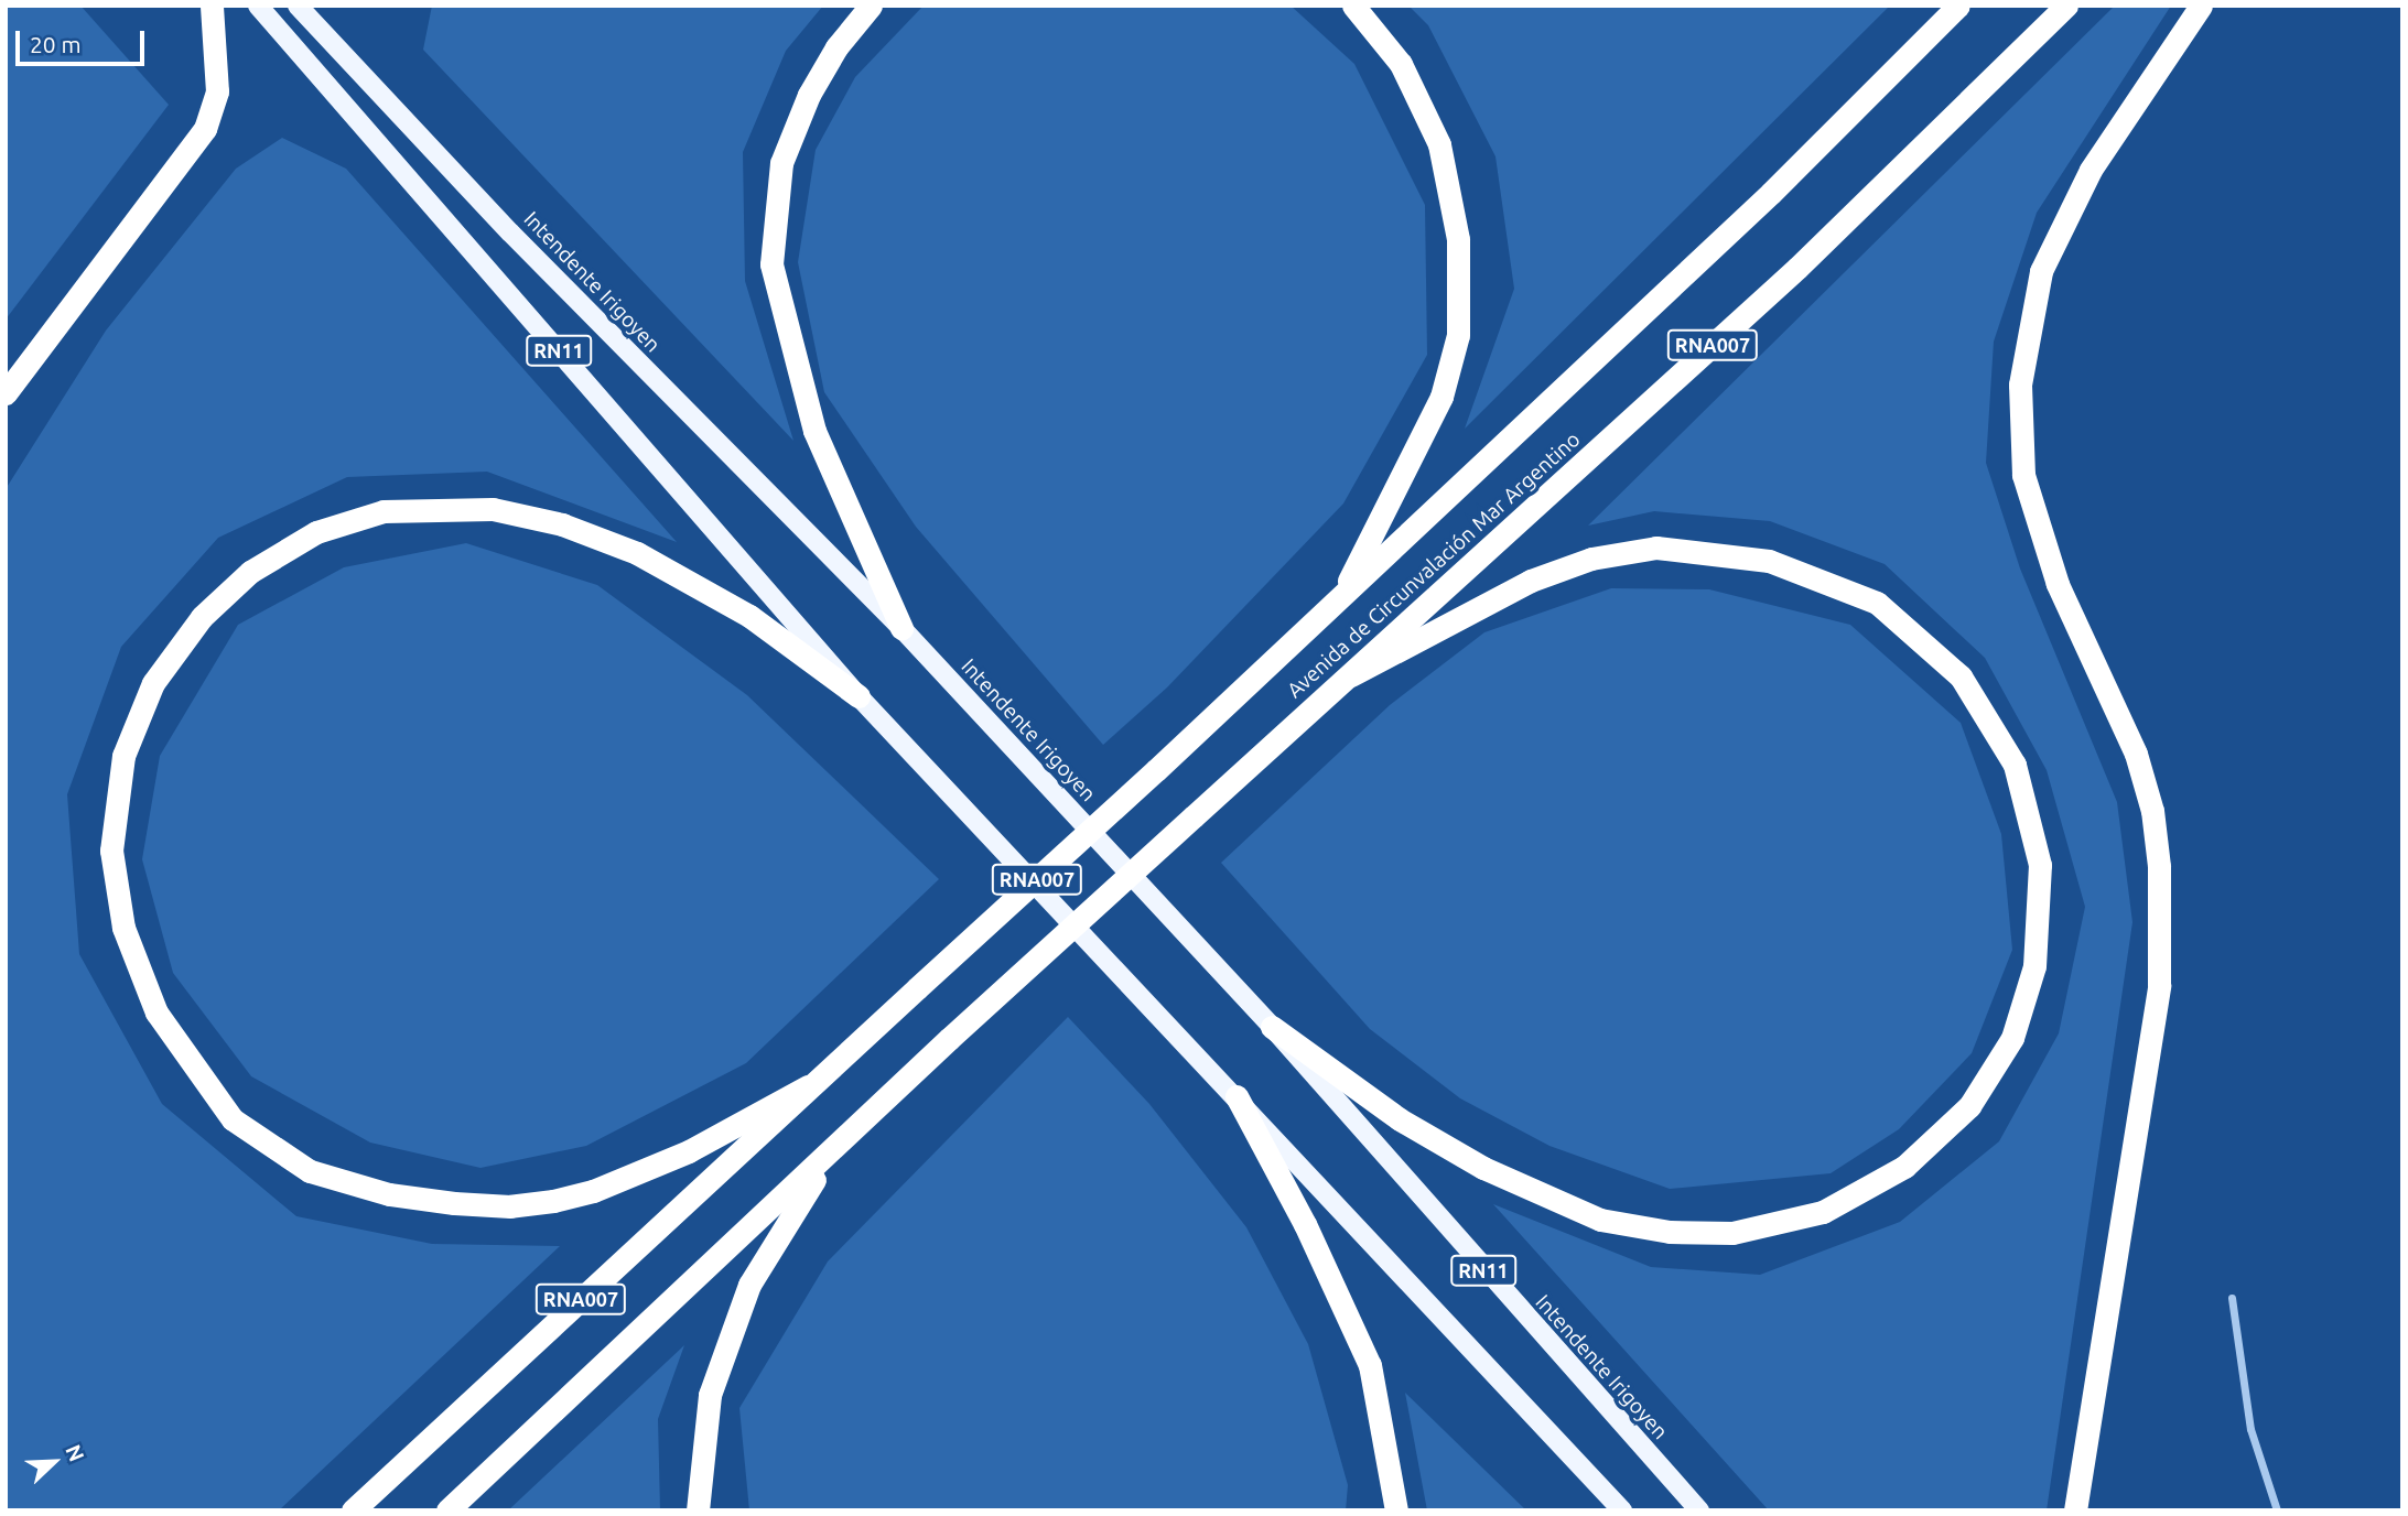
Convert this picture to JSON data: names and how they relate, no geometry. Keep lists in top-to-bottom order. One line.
{"streets":{"highway":["RNA007","Avenida de Circunvalación Mar Argentino"],"main road":["Intendente Irigoyen","RN11"]},"crossings":[["RNA007","Avenida de Circunvalación Mar Argentino"]],"scale_bar":"20 m","north":"top right"}
